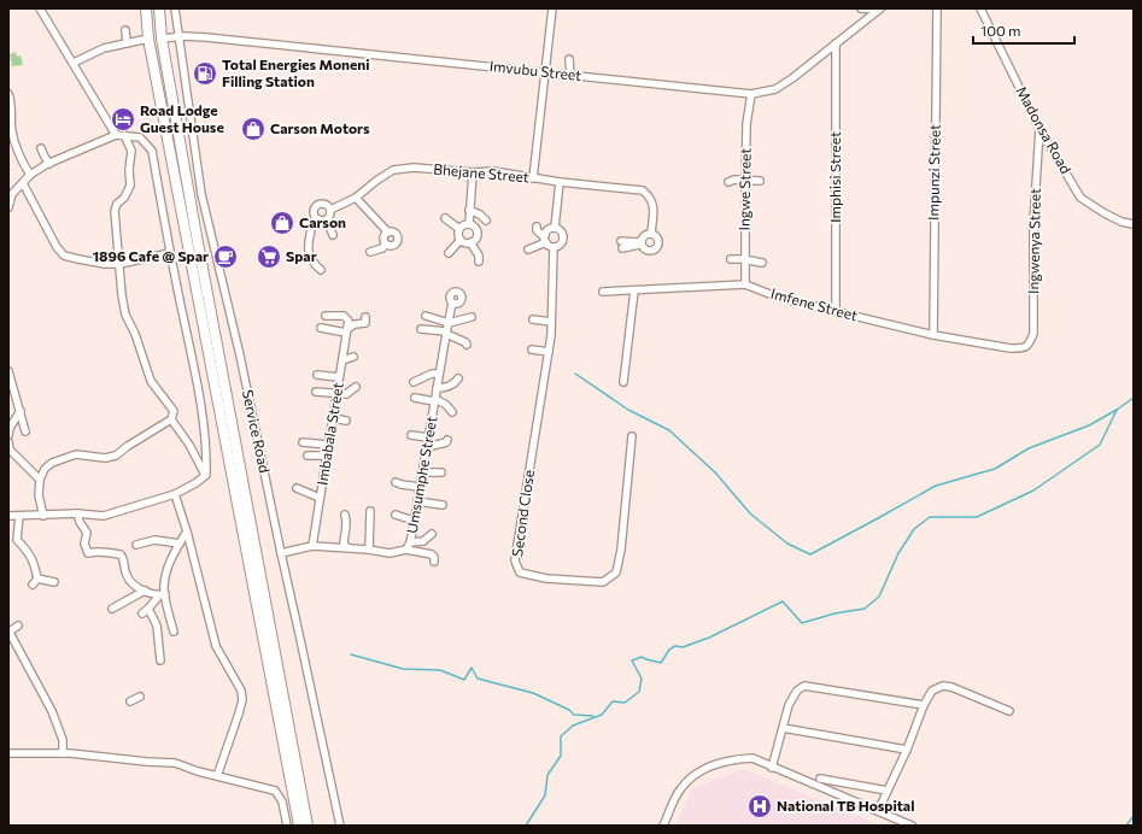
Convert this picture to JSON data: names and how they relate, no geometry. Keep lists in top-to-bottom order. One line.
{"streets":{"street":["Imvubu Street","Madonsa Road","Impunzi Street","Bhejane Street","Imphisi Street","Ingwe Street","Ingwenya Street","Imfene Street","Service Road","Imbabala Street","Umsumphe Street","Second Close"]},"crossings":[["Imvubu Street","Imphisi Street"],["Imvubu Street","Ingwe Street"],["Imvubu Street","Service Road"],["Madonsa Road","Ingwenya Street"],["Impunzi Street","Imfene Street"],["Imphisi Street","Imfene Street"],["Ingwe Street","Imfene Street"],["Ingwenya Street","Imfene Street"],["Service Road","Umsumphe Street"],["Imbabala Street","Umsumphe Street"]],"places":{"fuel station":["Total Energies Moneni Filling Station"],"hotel":["Road Lodge Guest House"],"shop":["Carson Motors","Carson"],"cafe":["1896 Cafe @ Spar"],"supermarket":["Spar"],"hospital":["National TB Hospital"]},"scale_bar":"100 m"}
